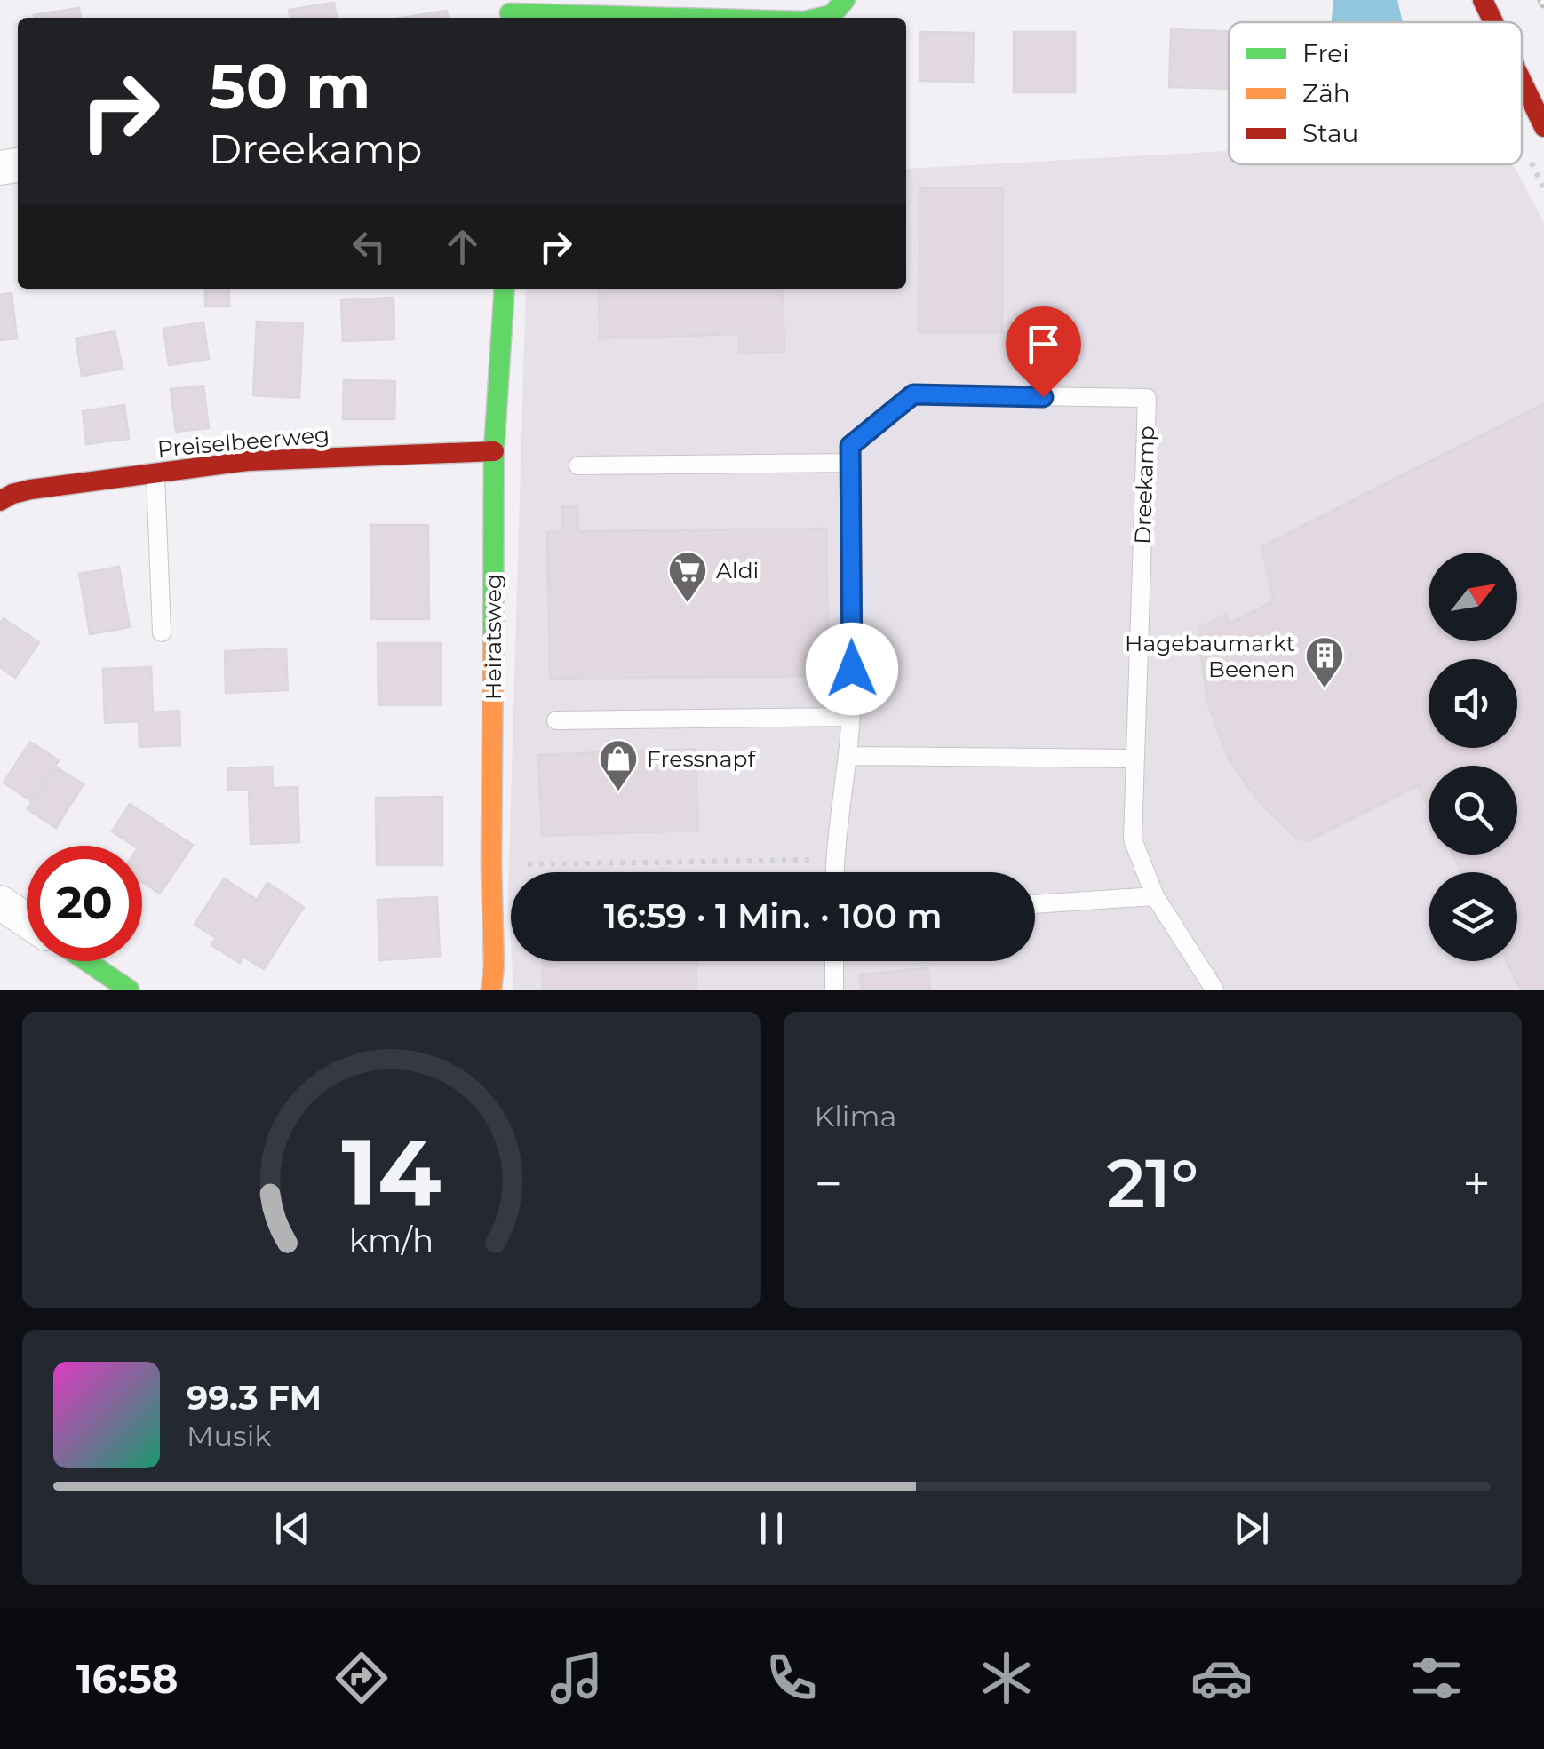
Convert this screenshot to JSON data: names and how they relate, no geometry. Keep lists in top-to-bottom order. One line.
{"streets":{"street":["Preiselbeerweg","Heiratsweg"],"lane":["Dreekamp"]},"crossings":[["Preiselbeerweg","Heiratsweg"]],"places":{"supermarket":["Aldi"],"building":["Hagebaumarkt Beenen"],"shop":["Fressnapf"]},"legend":["Frei","Zäh","Stau"],"north":"top right","page":{"turn":["50 m","Dreekamp"],"limit":"20","trip":"16:59 · 1 Min. · 100 m","tile":"Klima","heat":["−","21°","+"],"song":["99.3 FM","Musik"],"tabs":"16:58","gauge":["14","km/h"]}}
